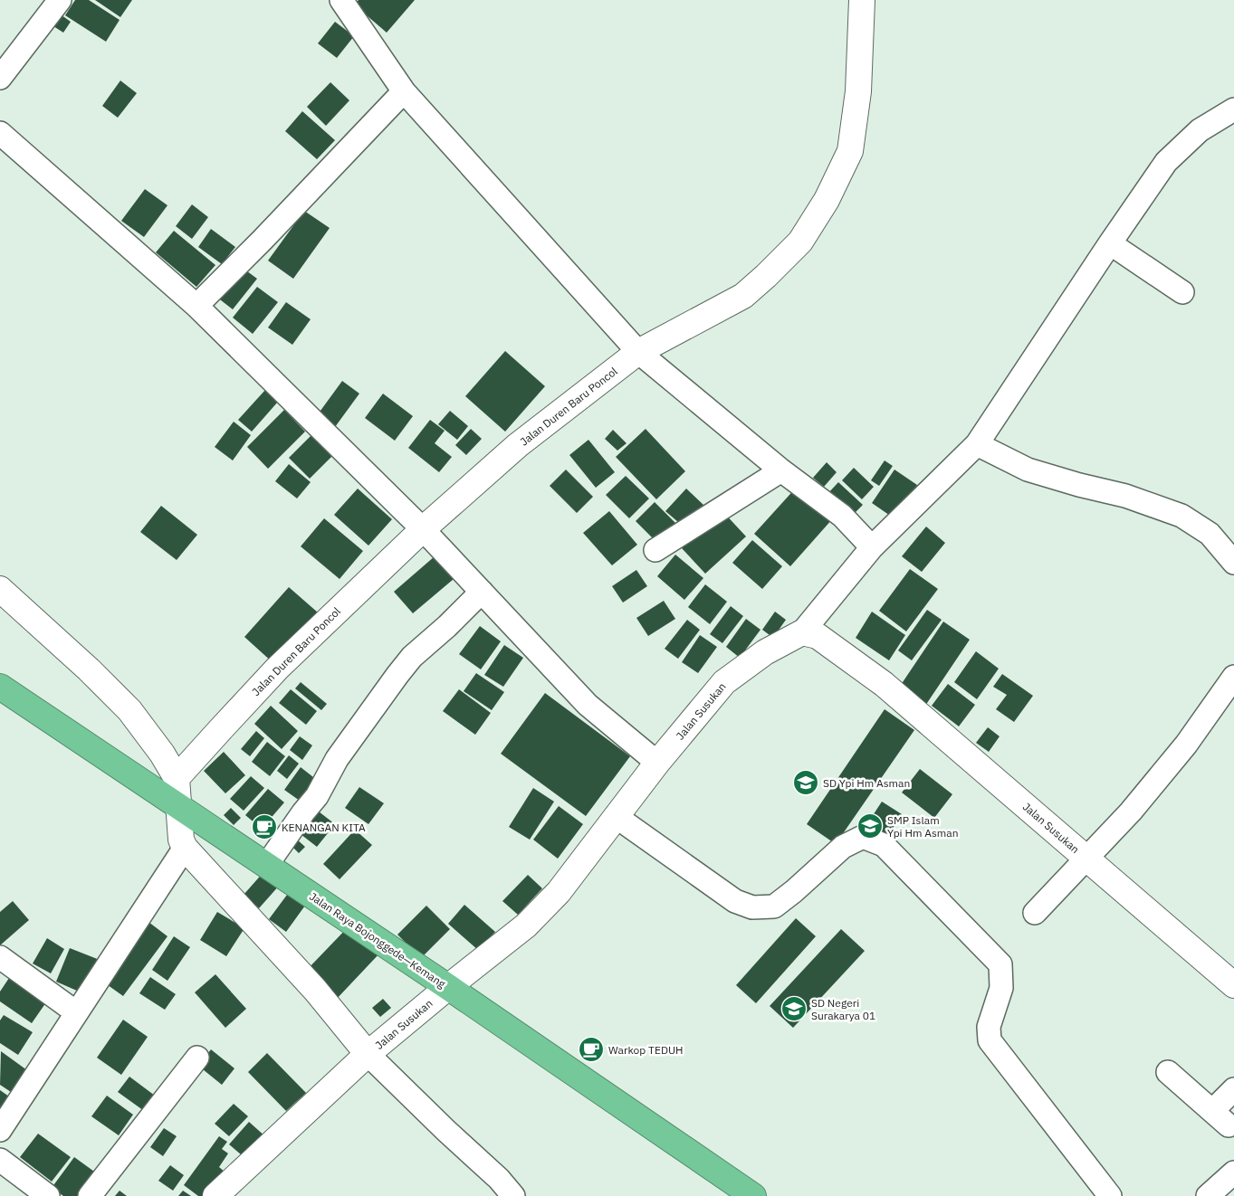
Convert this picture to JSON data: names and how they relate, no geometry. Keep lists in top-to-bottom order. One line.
{"streets":{"highway":["Jalan Raya Bojonggede—Kemang"],"street":["Jalan Duren Baru Poncol","Jalan Susukan"]},"crossings":[["Jalan Susukan","Jalan Raya Bojonggede—Kemang"]],"places":{"school or university":["SD Ypi Hm Asman","SMP Islam Ypi Hm Asman","SD Negeri Surakarya 01"],"cafe":["KENANGAN KITA","Warkop TEDUH"]}}
